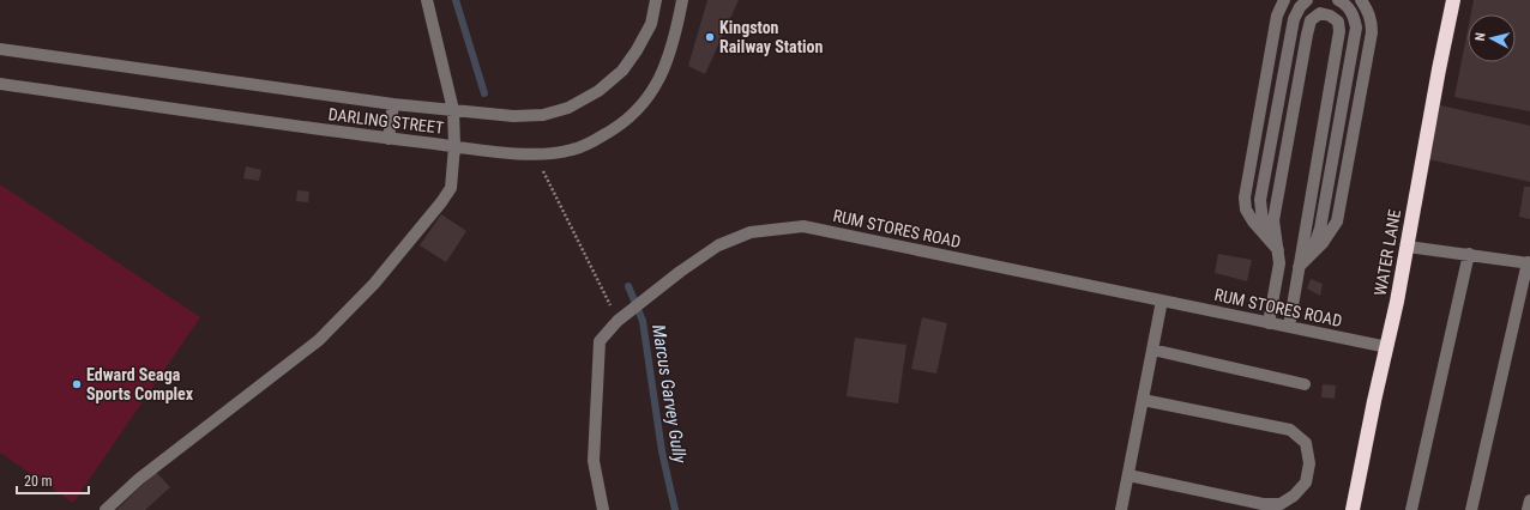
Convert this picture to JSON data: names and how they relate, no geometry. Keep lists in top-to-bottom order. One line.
{"streets":{"highway":["WATER LANE"],"street":["DARLING STREET","RUM STORES ROAD"]},"crossings":[["RUM STORES ROAD","WATER LANE"]],"water":["Marcus Garvey Gully"],"places":["Kingston Railway Station","Edward Seaga Sports Complex"],"scale_bar":"20 m","north":"left"}
